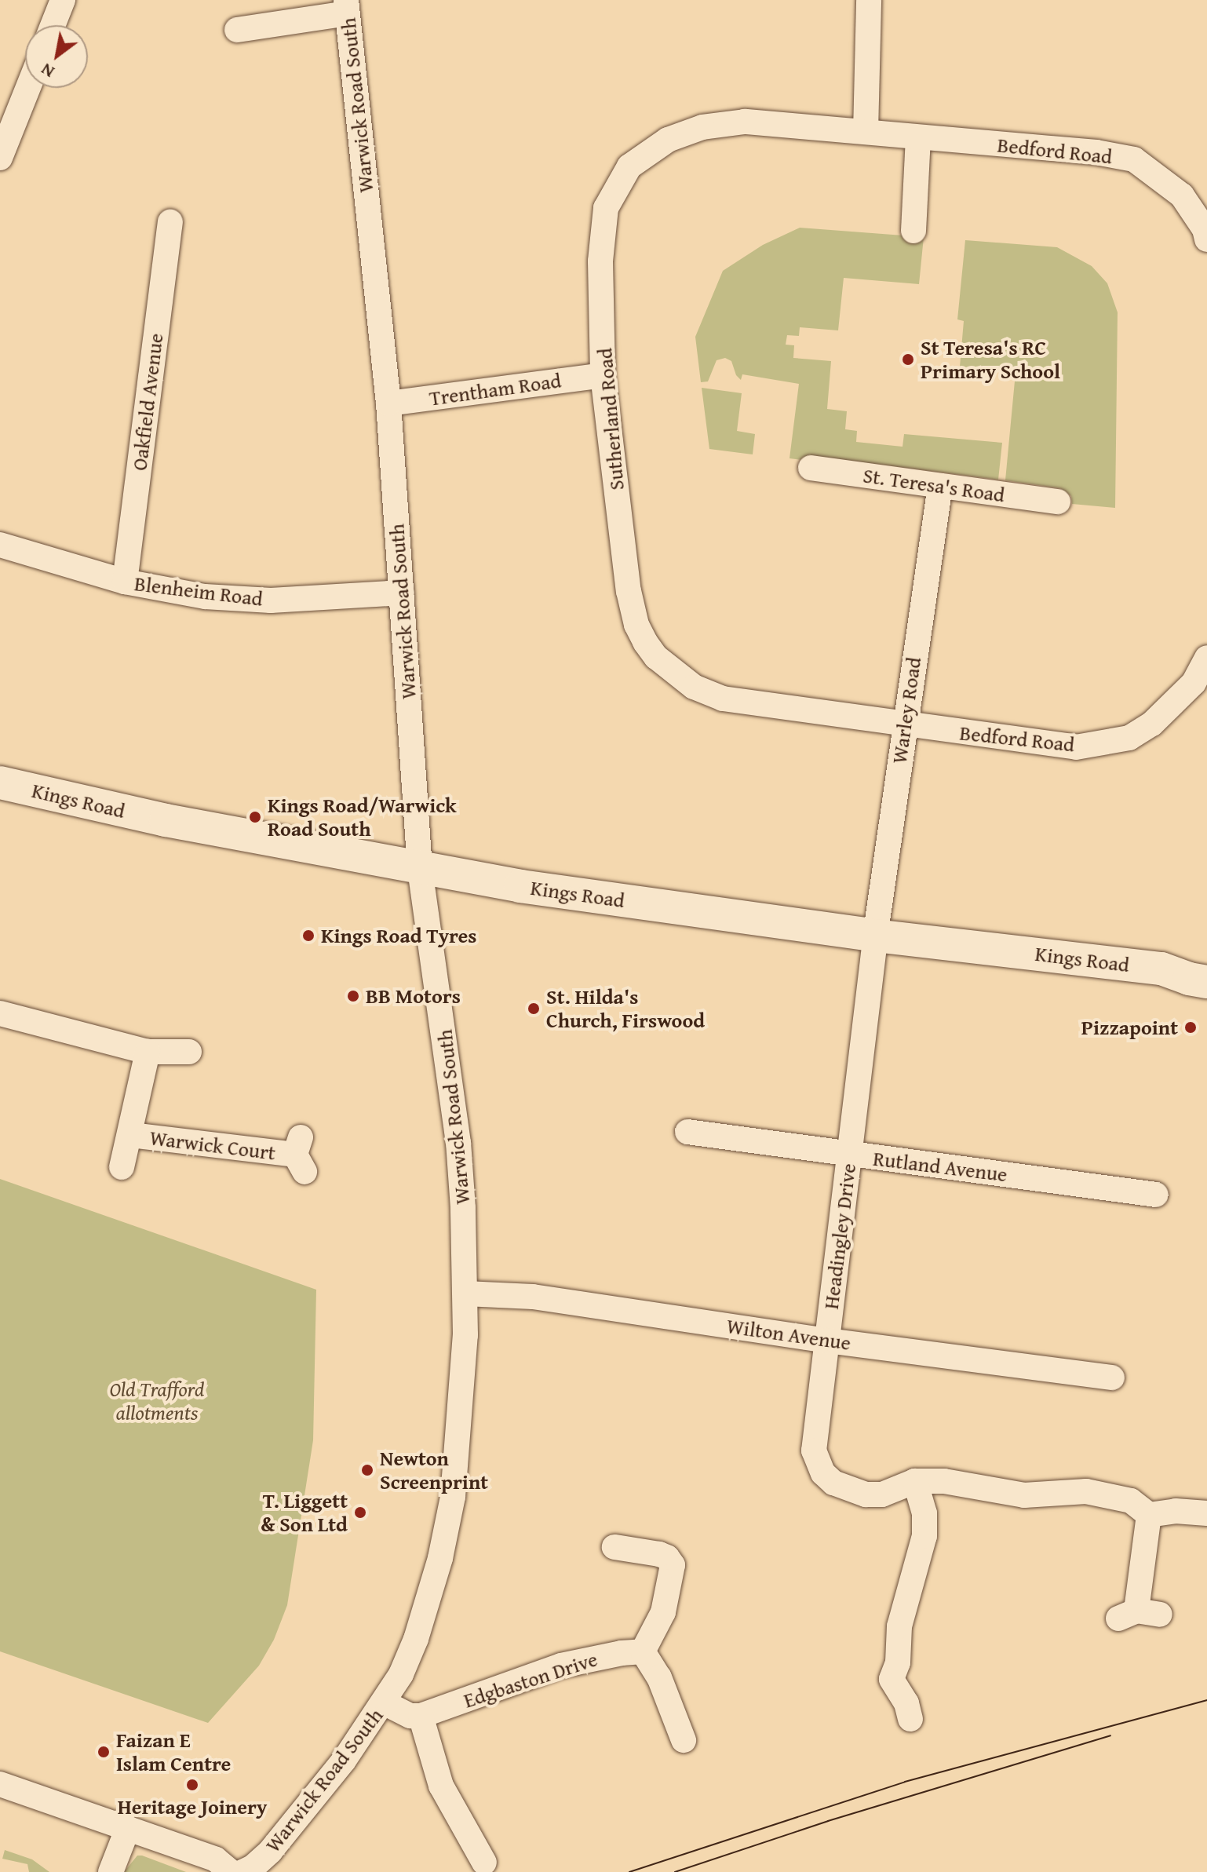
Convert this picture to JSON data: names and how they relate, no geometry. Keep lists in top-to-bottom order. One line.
{"streets":{"street":["Warwick Road South","Bedford Road","Trentham Road","Oakfield Avenue","Sutherland Road","St. Teresa's Road","Blenheim Road","Warley Road","Kings Road","Warwick Court","Rutland Avenue","Headingley Drive","Wilton Avenue","Edgbaston Drive"]},"crossings":[["Warwick Road South","Trentham Road"],["Warwick Road South","Blenheim Road"],["Warwick Road South","Kings Road"],["Warwick Road South","Wilton Avenue"],["Bedford Road","Sutherland Road"],["Bedford Road","Warley Road"],["Trentham Road","Sutherland Road"],["Oakfield Avenue","Blenheim Road"],["Sutherland Road","Warley Road"],["St. Teresa's Road","Warley Road"],["Warley Road","Kings Road"],["Warley Road","Headingley Drive"],["Kings Road","Headingley Drive"],["Rutland Avenue","Headingley Drive"],["Headingley Drive","Wilton Avenue"]],"parks":["Old Trafford allotments"],"places":["St Teresa's RC Primary School","Kings Road/Warwick Road South","Kings Road Tyres","BB Motors","St. Hilda's Church, Firswood","Pizzapoint","Newton Screenprint","T. Liggett & Son Ltd","Faizan E Islam Centre","Heritage Joinery"],"north":"bottom left"}
